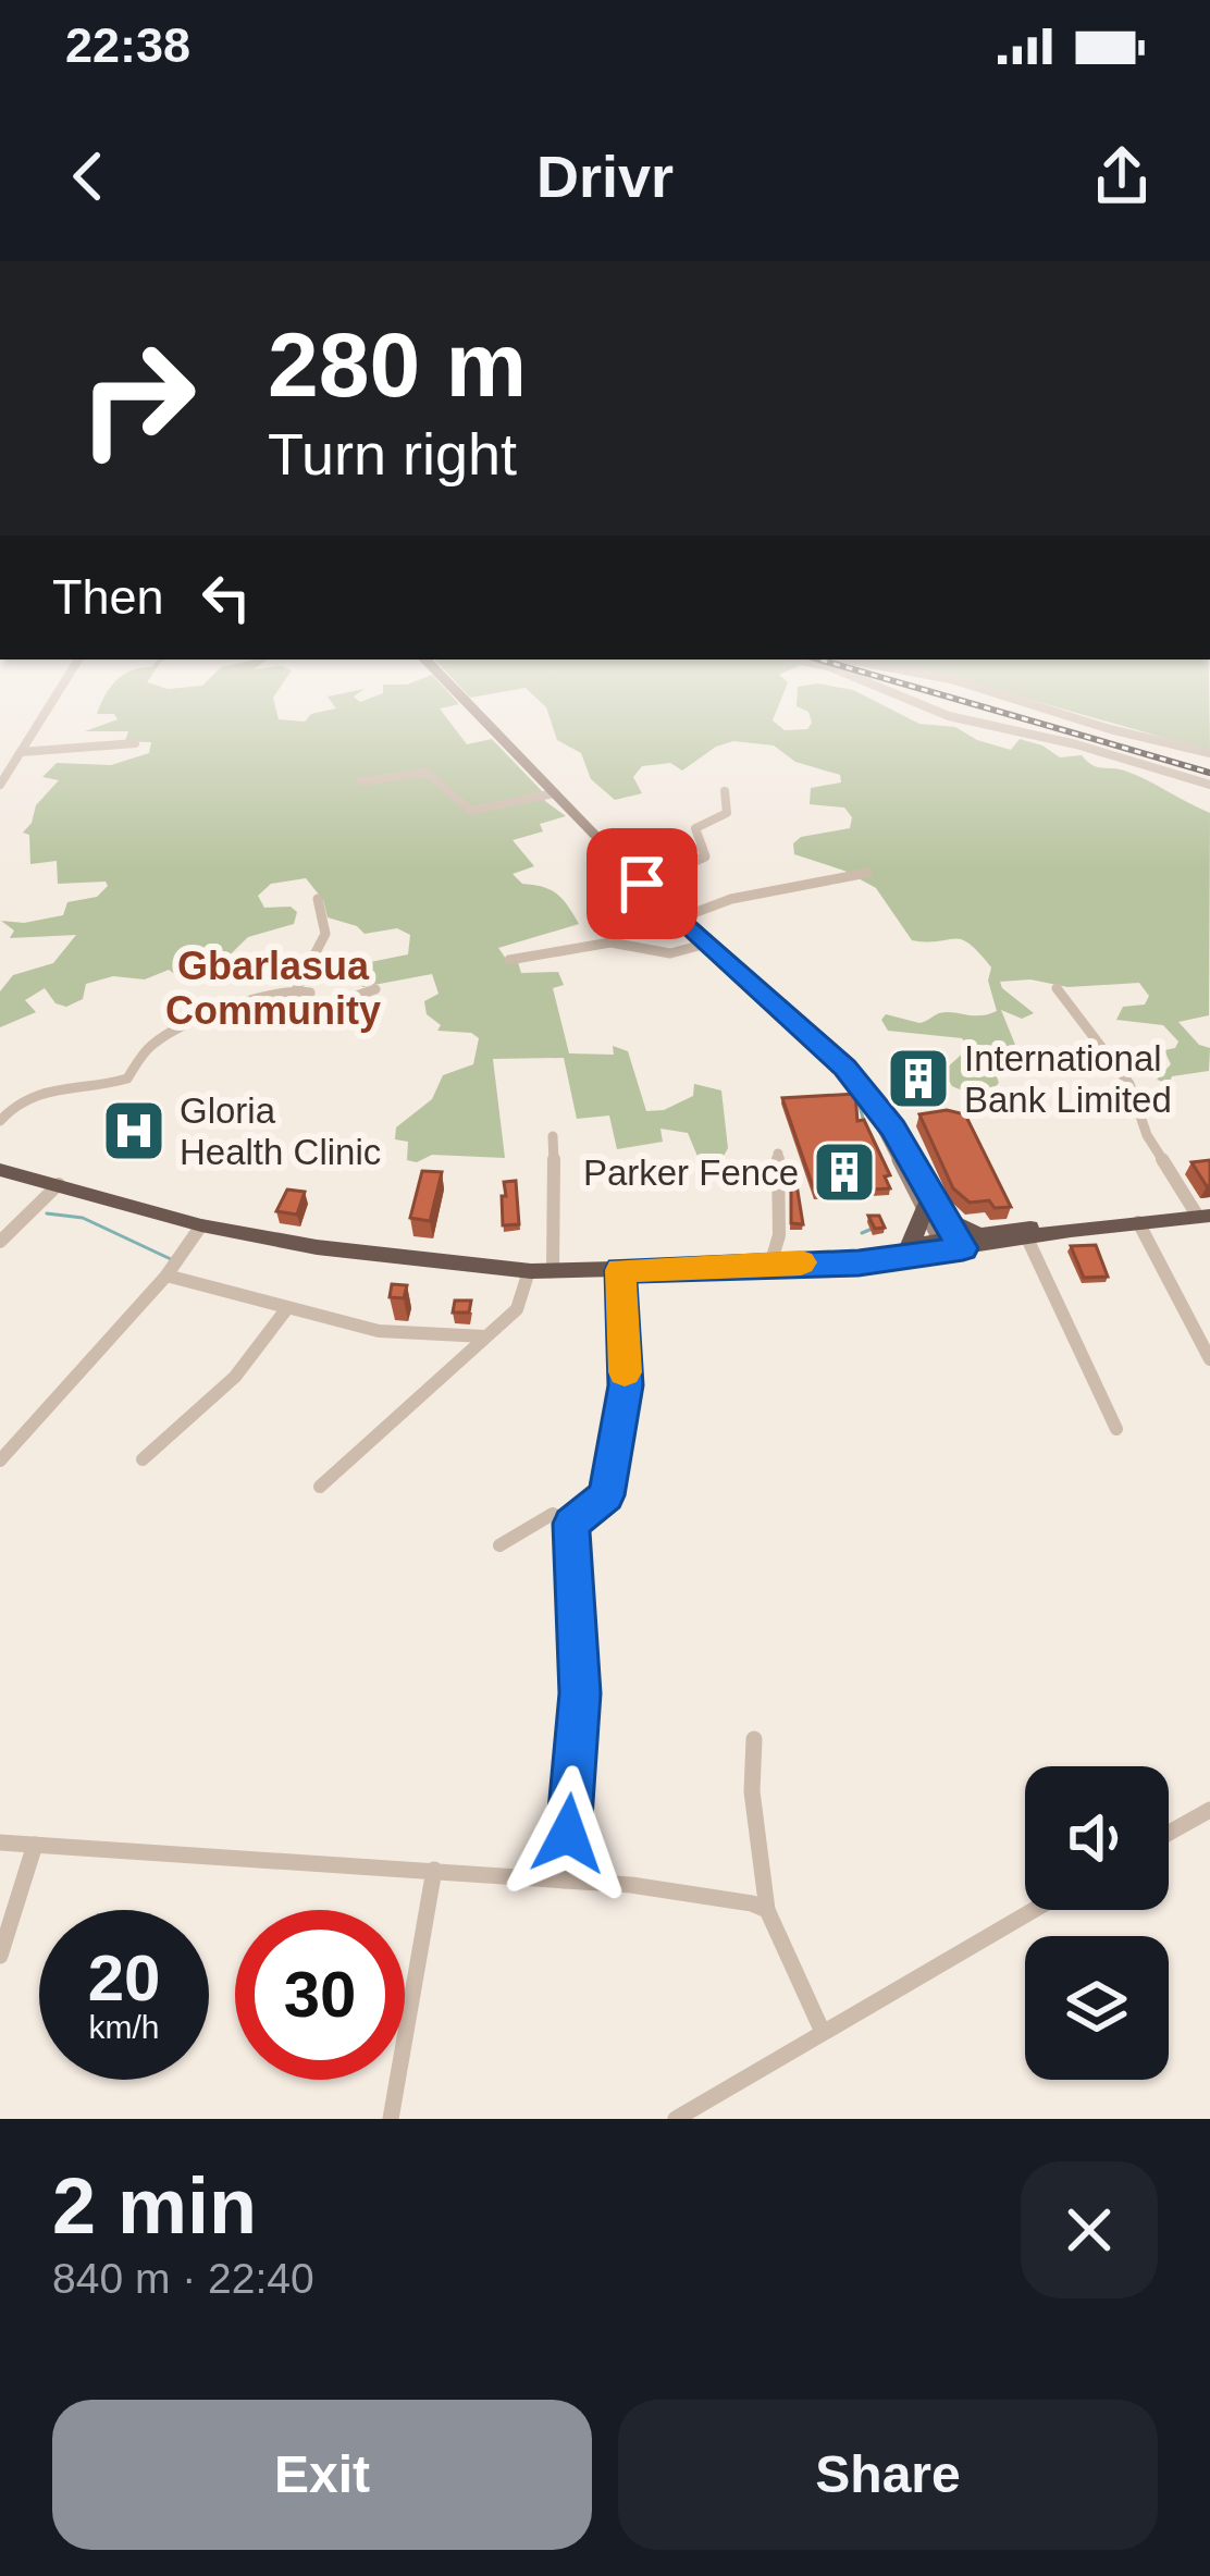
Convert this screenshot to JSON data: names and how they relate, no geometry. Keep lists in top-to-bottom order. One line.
{"districts":["Gbarlasua Community"],"places":{"building":["International Bank Limited","Parker Fence"],"hospital":["Gloria Health Clinic"]},"page":{"status":"22:38","header":"Drivr","turn":["280 m","Turn right"],"then":"Then","speed":"20 km/h","limit":"30","heading":["2 min","840 m · 22:40"],"buttons":["Exit","Share"]}}
